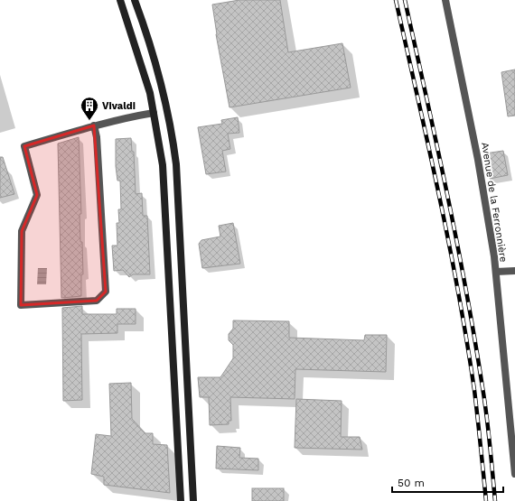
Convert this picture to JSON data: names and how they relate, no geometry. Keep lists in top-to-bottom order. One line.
{"streets":{"street":["Avenue de la Ferronnière"]},"places":{"building":["Vivaldi"]},"scale_bar":"50 m"}
